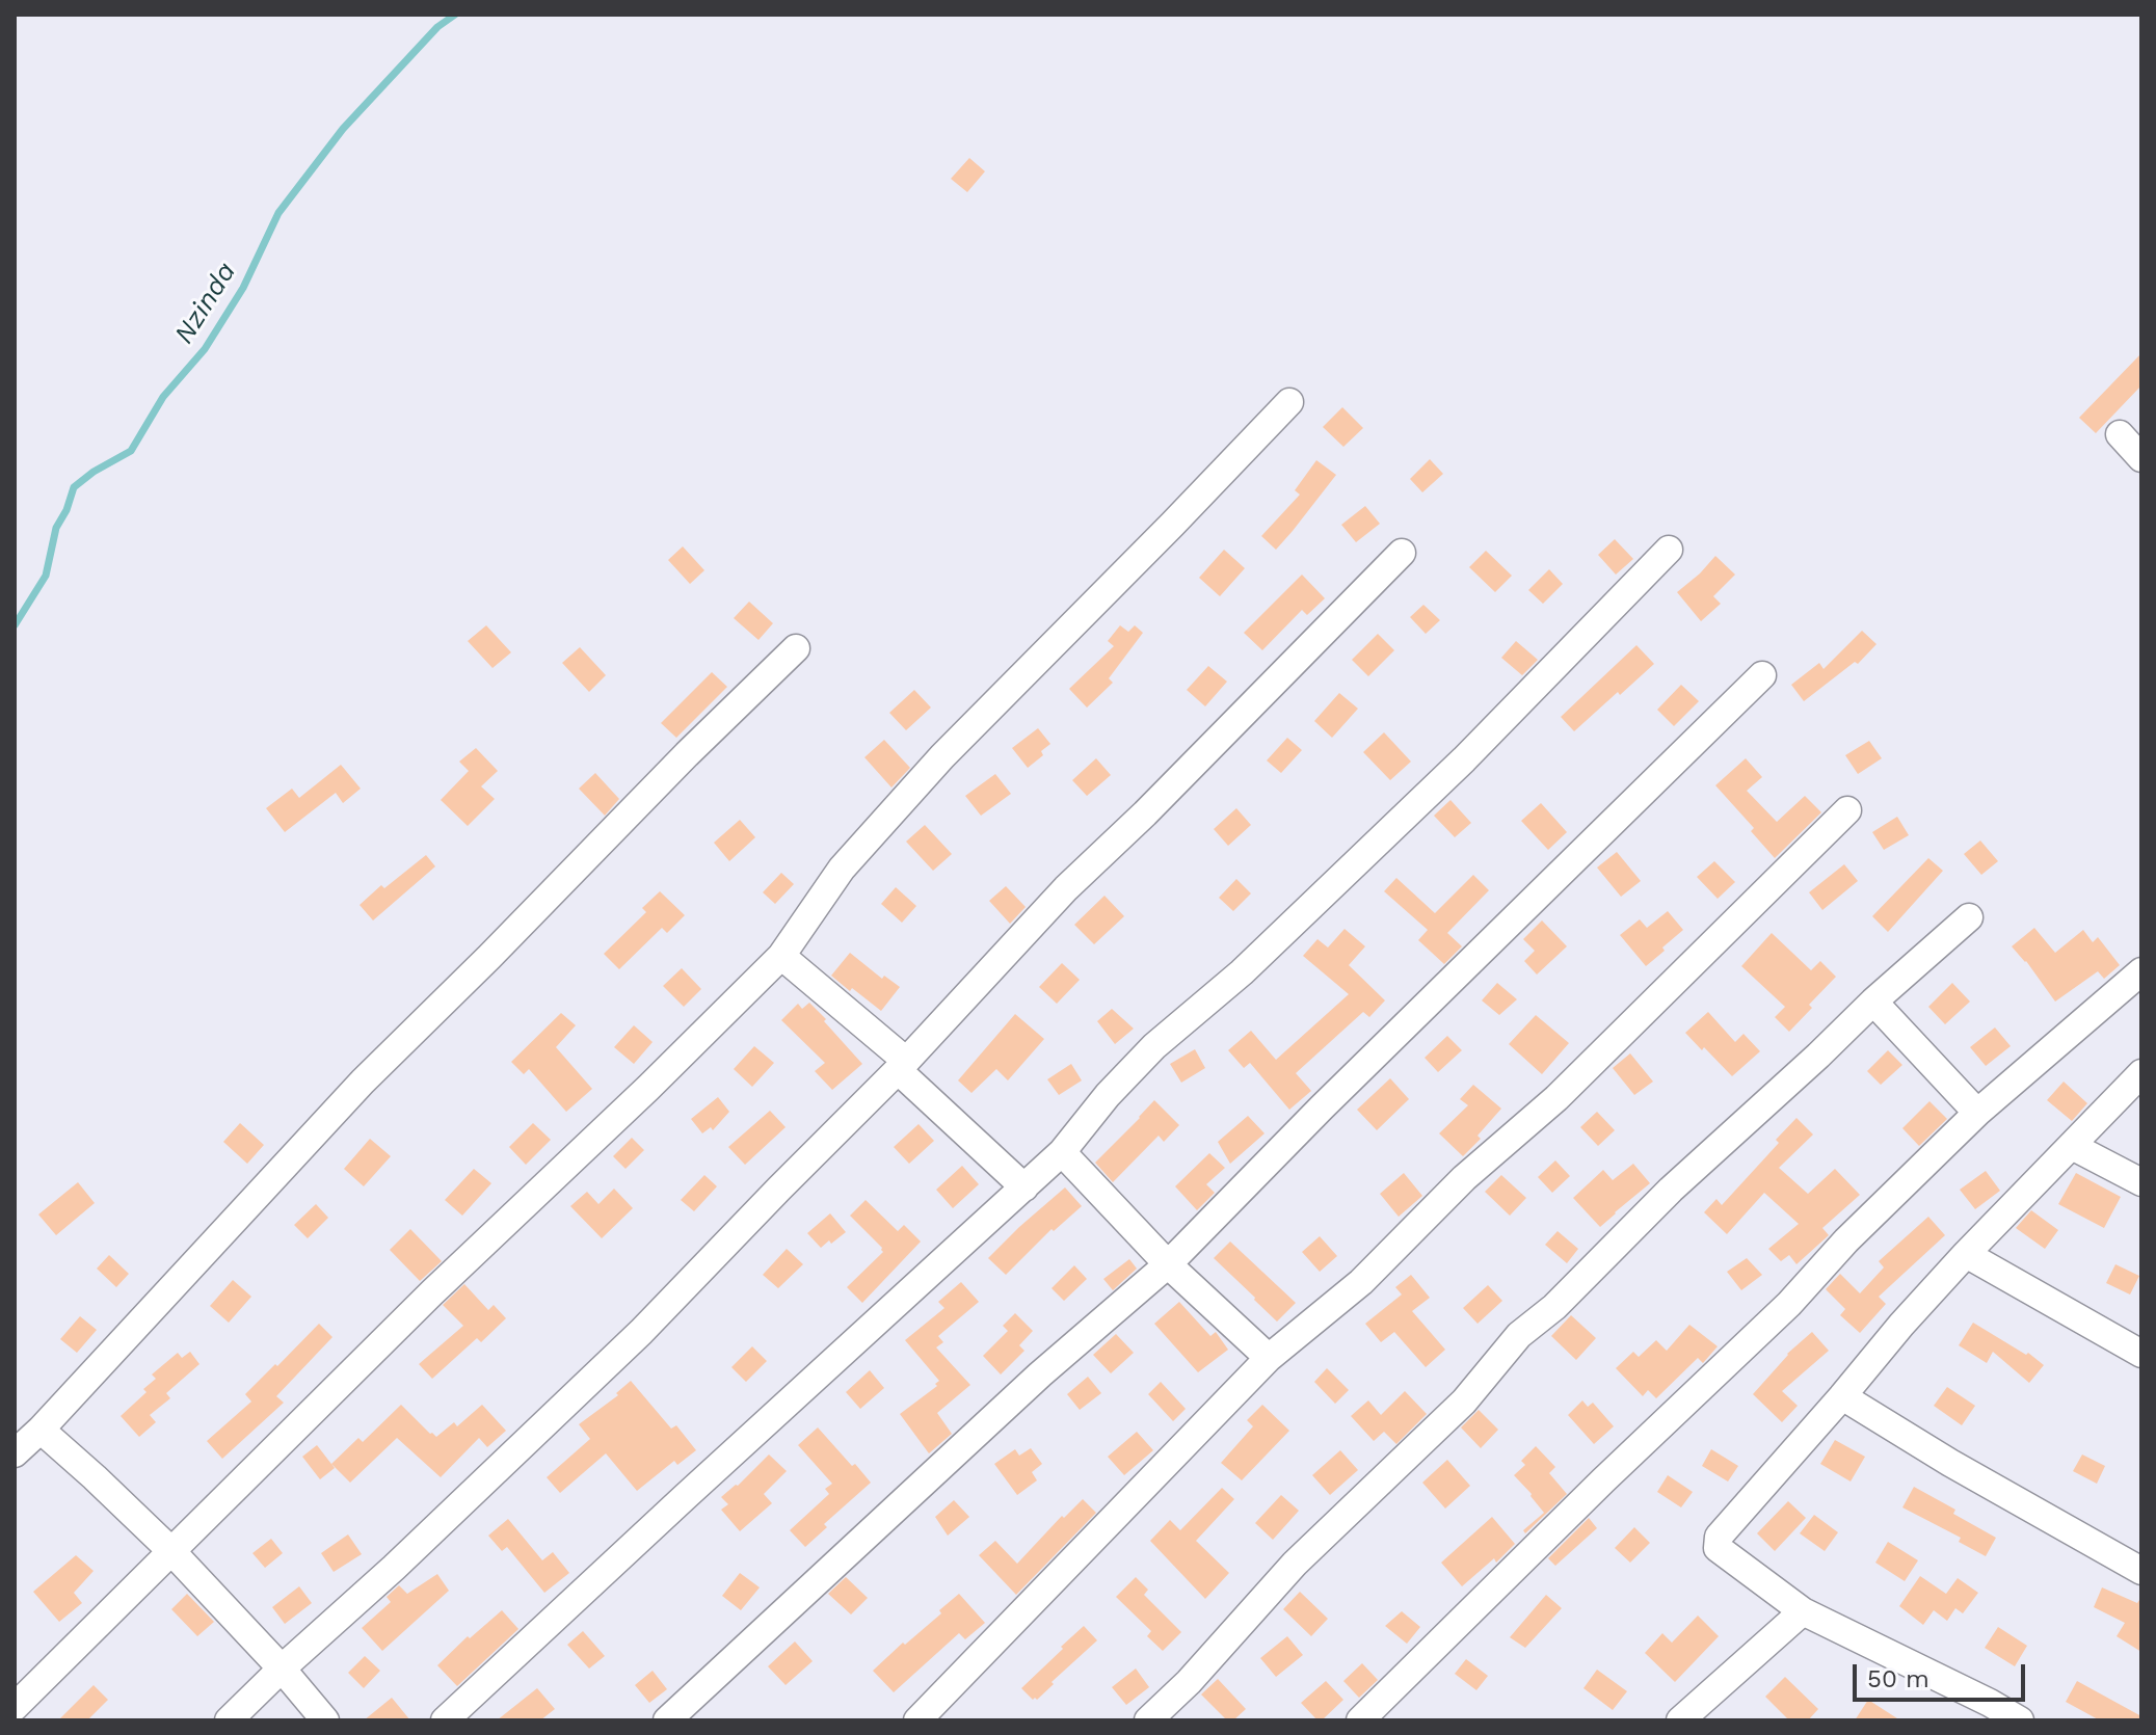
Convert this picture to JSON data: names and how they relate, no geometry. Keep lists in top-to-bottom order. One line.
{"water":["Nzinda"],"scale_bar":"50 m"}
